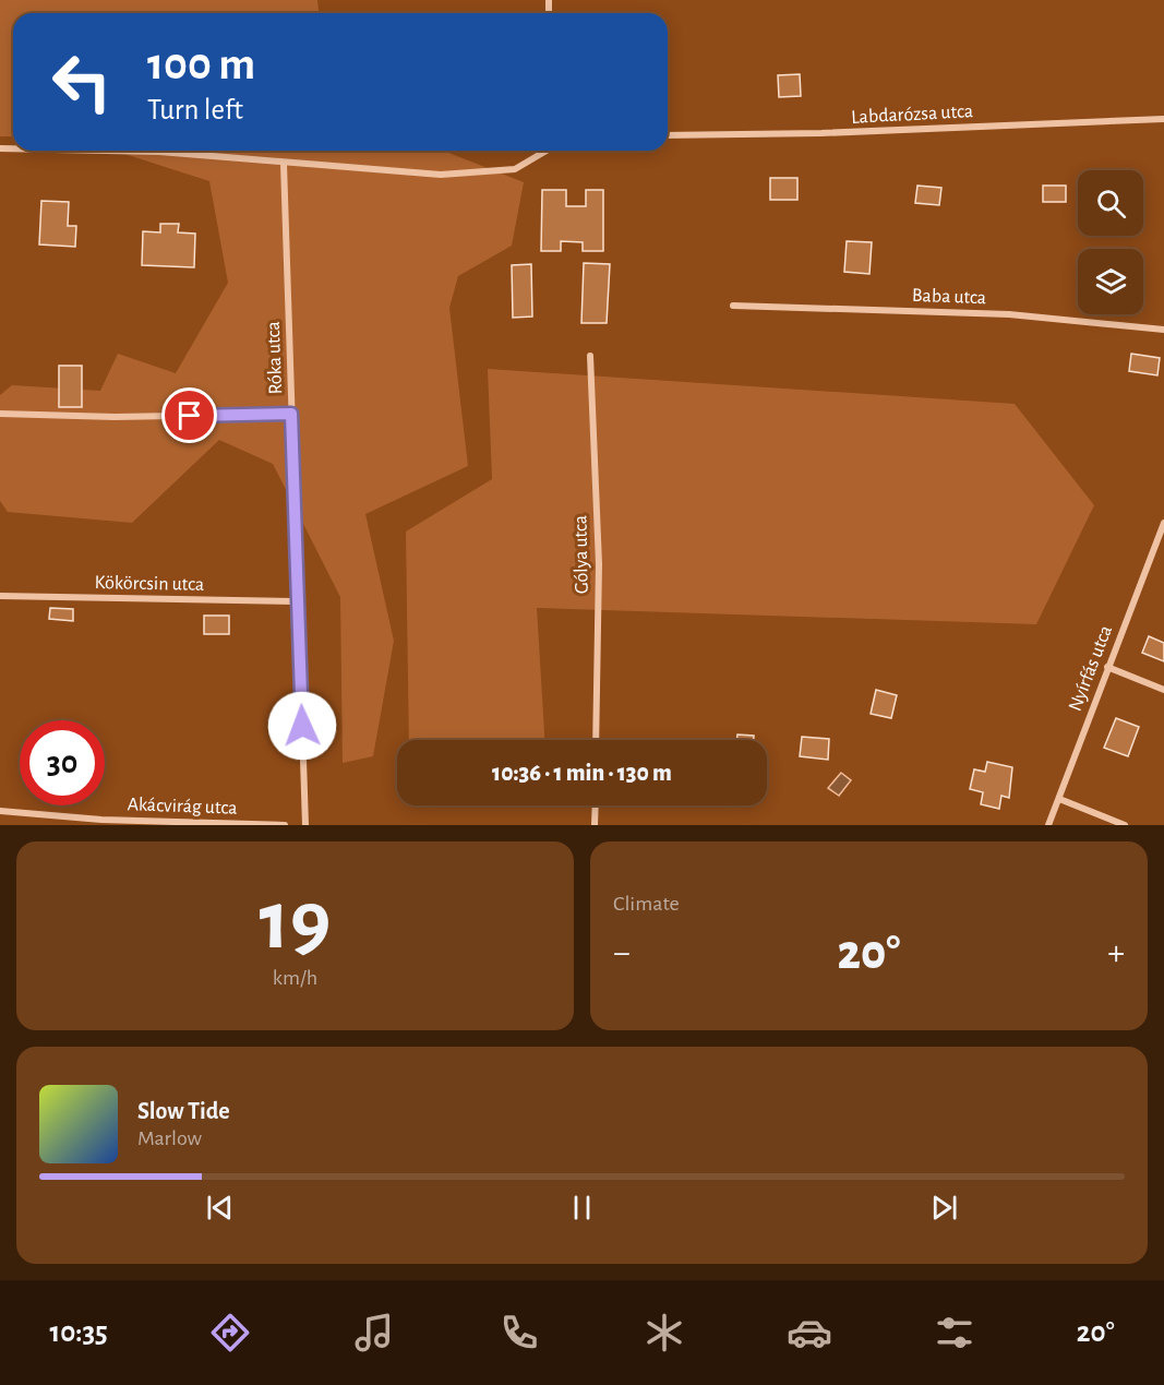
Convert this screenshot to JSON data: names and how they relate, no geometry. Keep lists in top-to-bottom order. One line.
{"streets":{"street":["Labdarózsa utca","Baba utca","Róka utca","Gólya utca","Kökörcsin utca","Nyírfás utca","Akácvirág utca"]},"crossings":[["Róka utca","Kökörcsin utca"]],"page":{"turn":["100 m","Turn left"],"limit":"30","trip":"10:36 · 1 min · 130 m","tile":[["19","km/h"],"Climate"],"heat":["−","20°","+"],"song":["Slow Tide","Marlow"],"tabs":["10:35","20°"]}}
